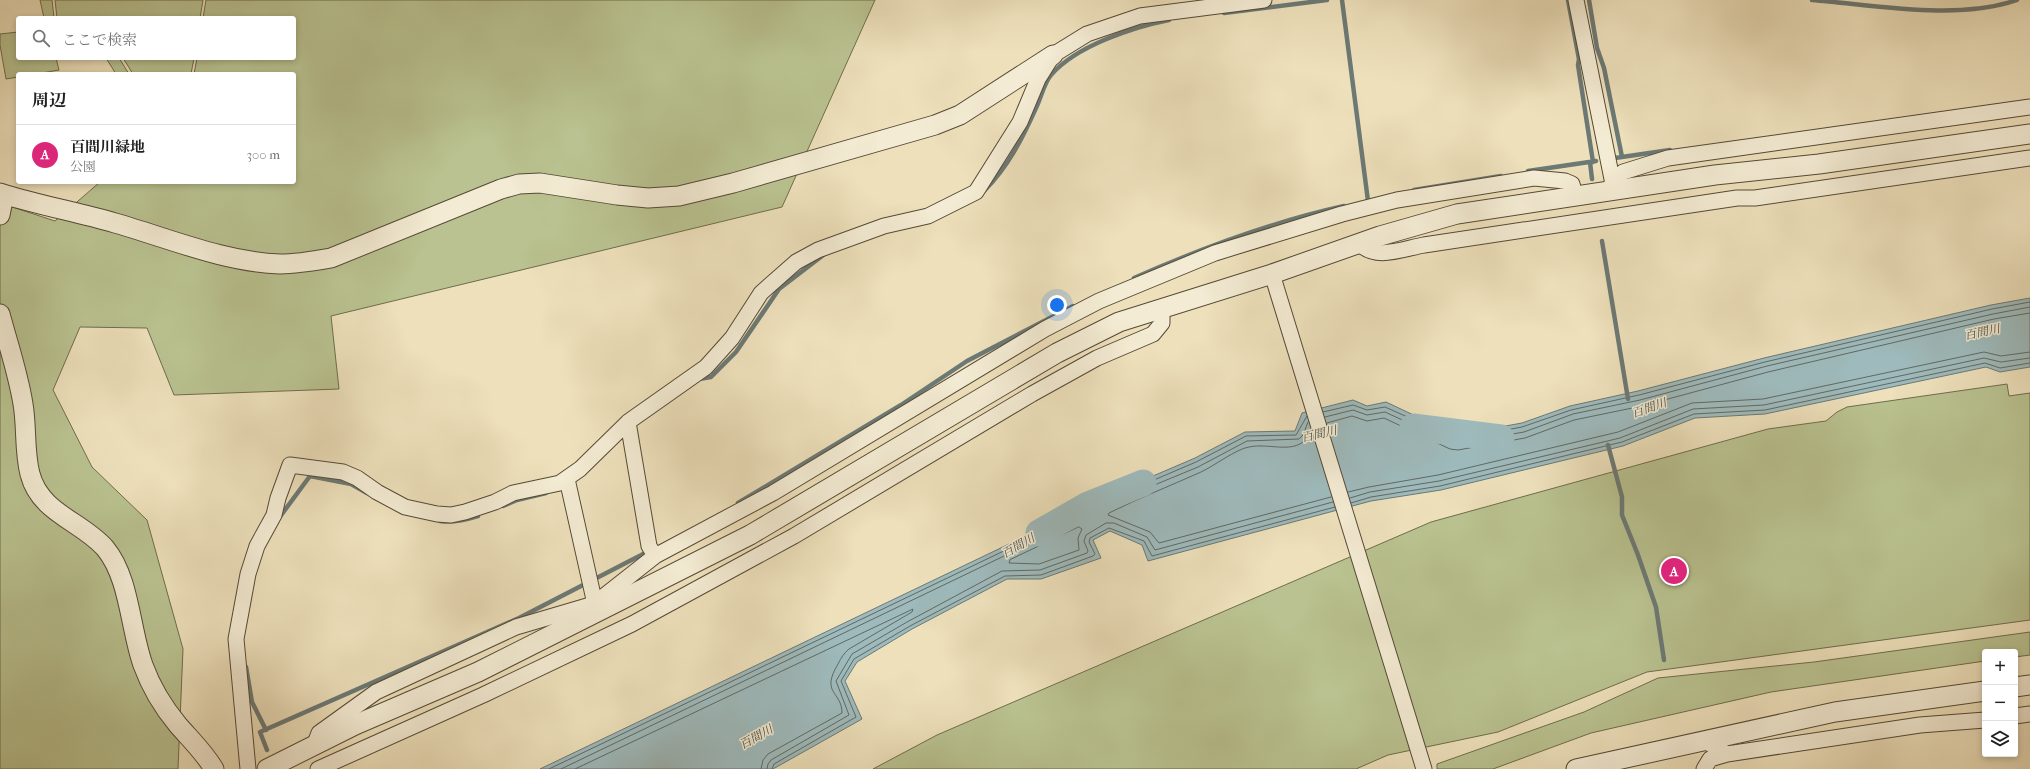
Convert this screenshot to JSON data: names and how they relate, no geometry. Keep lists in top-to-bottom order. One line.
{"water":["百間川"],"page":{"search":"ここで検索","heading":"周辺","list":[{"mark":"A","name":"百間川緑地","note":"公園","value":"300 m"}],"pins":"A","map_buttons":["+","−"]}}
